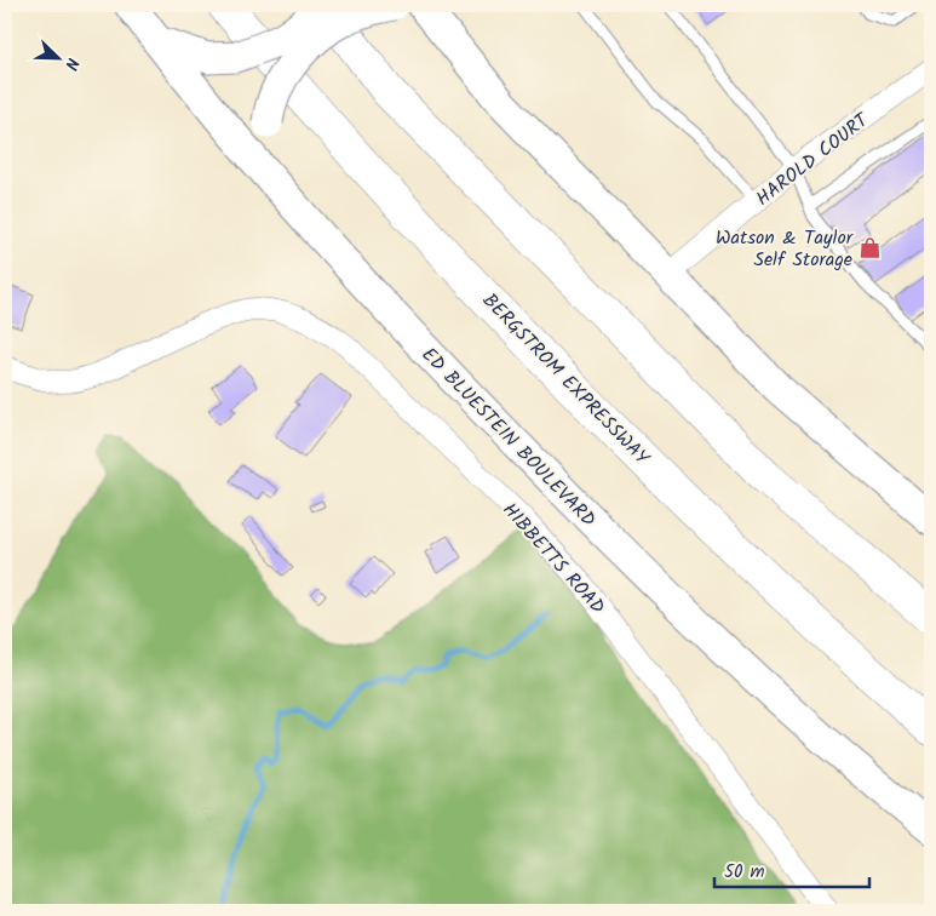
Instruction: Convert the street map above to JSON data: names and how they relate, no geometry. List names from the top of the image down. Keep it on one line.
{"streets":{"highway":["BERGSTROM EXPRESSWAY"],"main road":["ED BLUESTEIN BOULEVARD"],"street":["HAROLD COURT","HIBBETTS ROAD"]},"places":{"shop":["Watson & Taylor Self Storage"]},"scale_bar":"50 m","north":"bottom right"}
